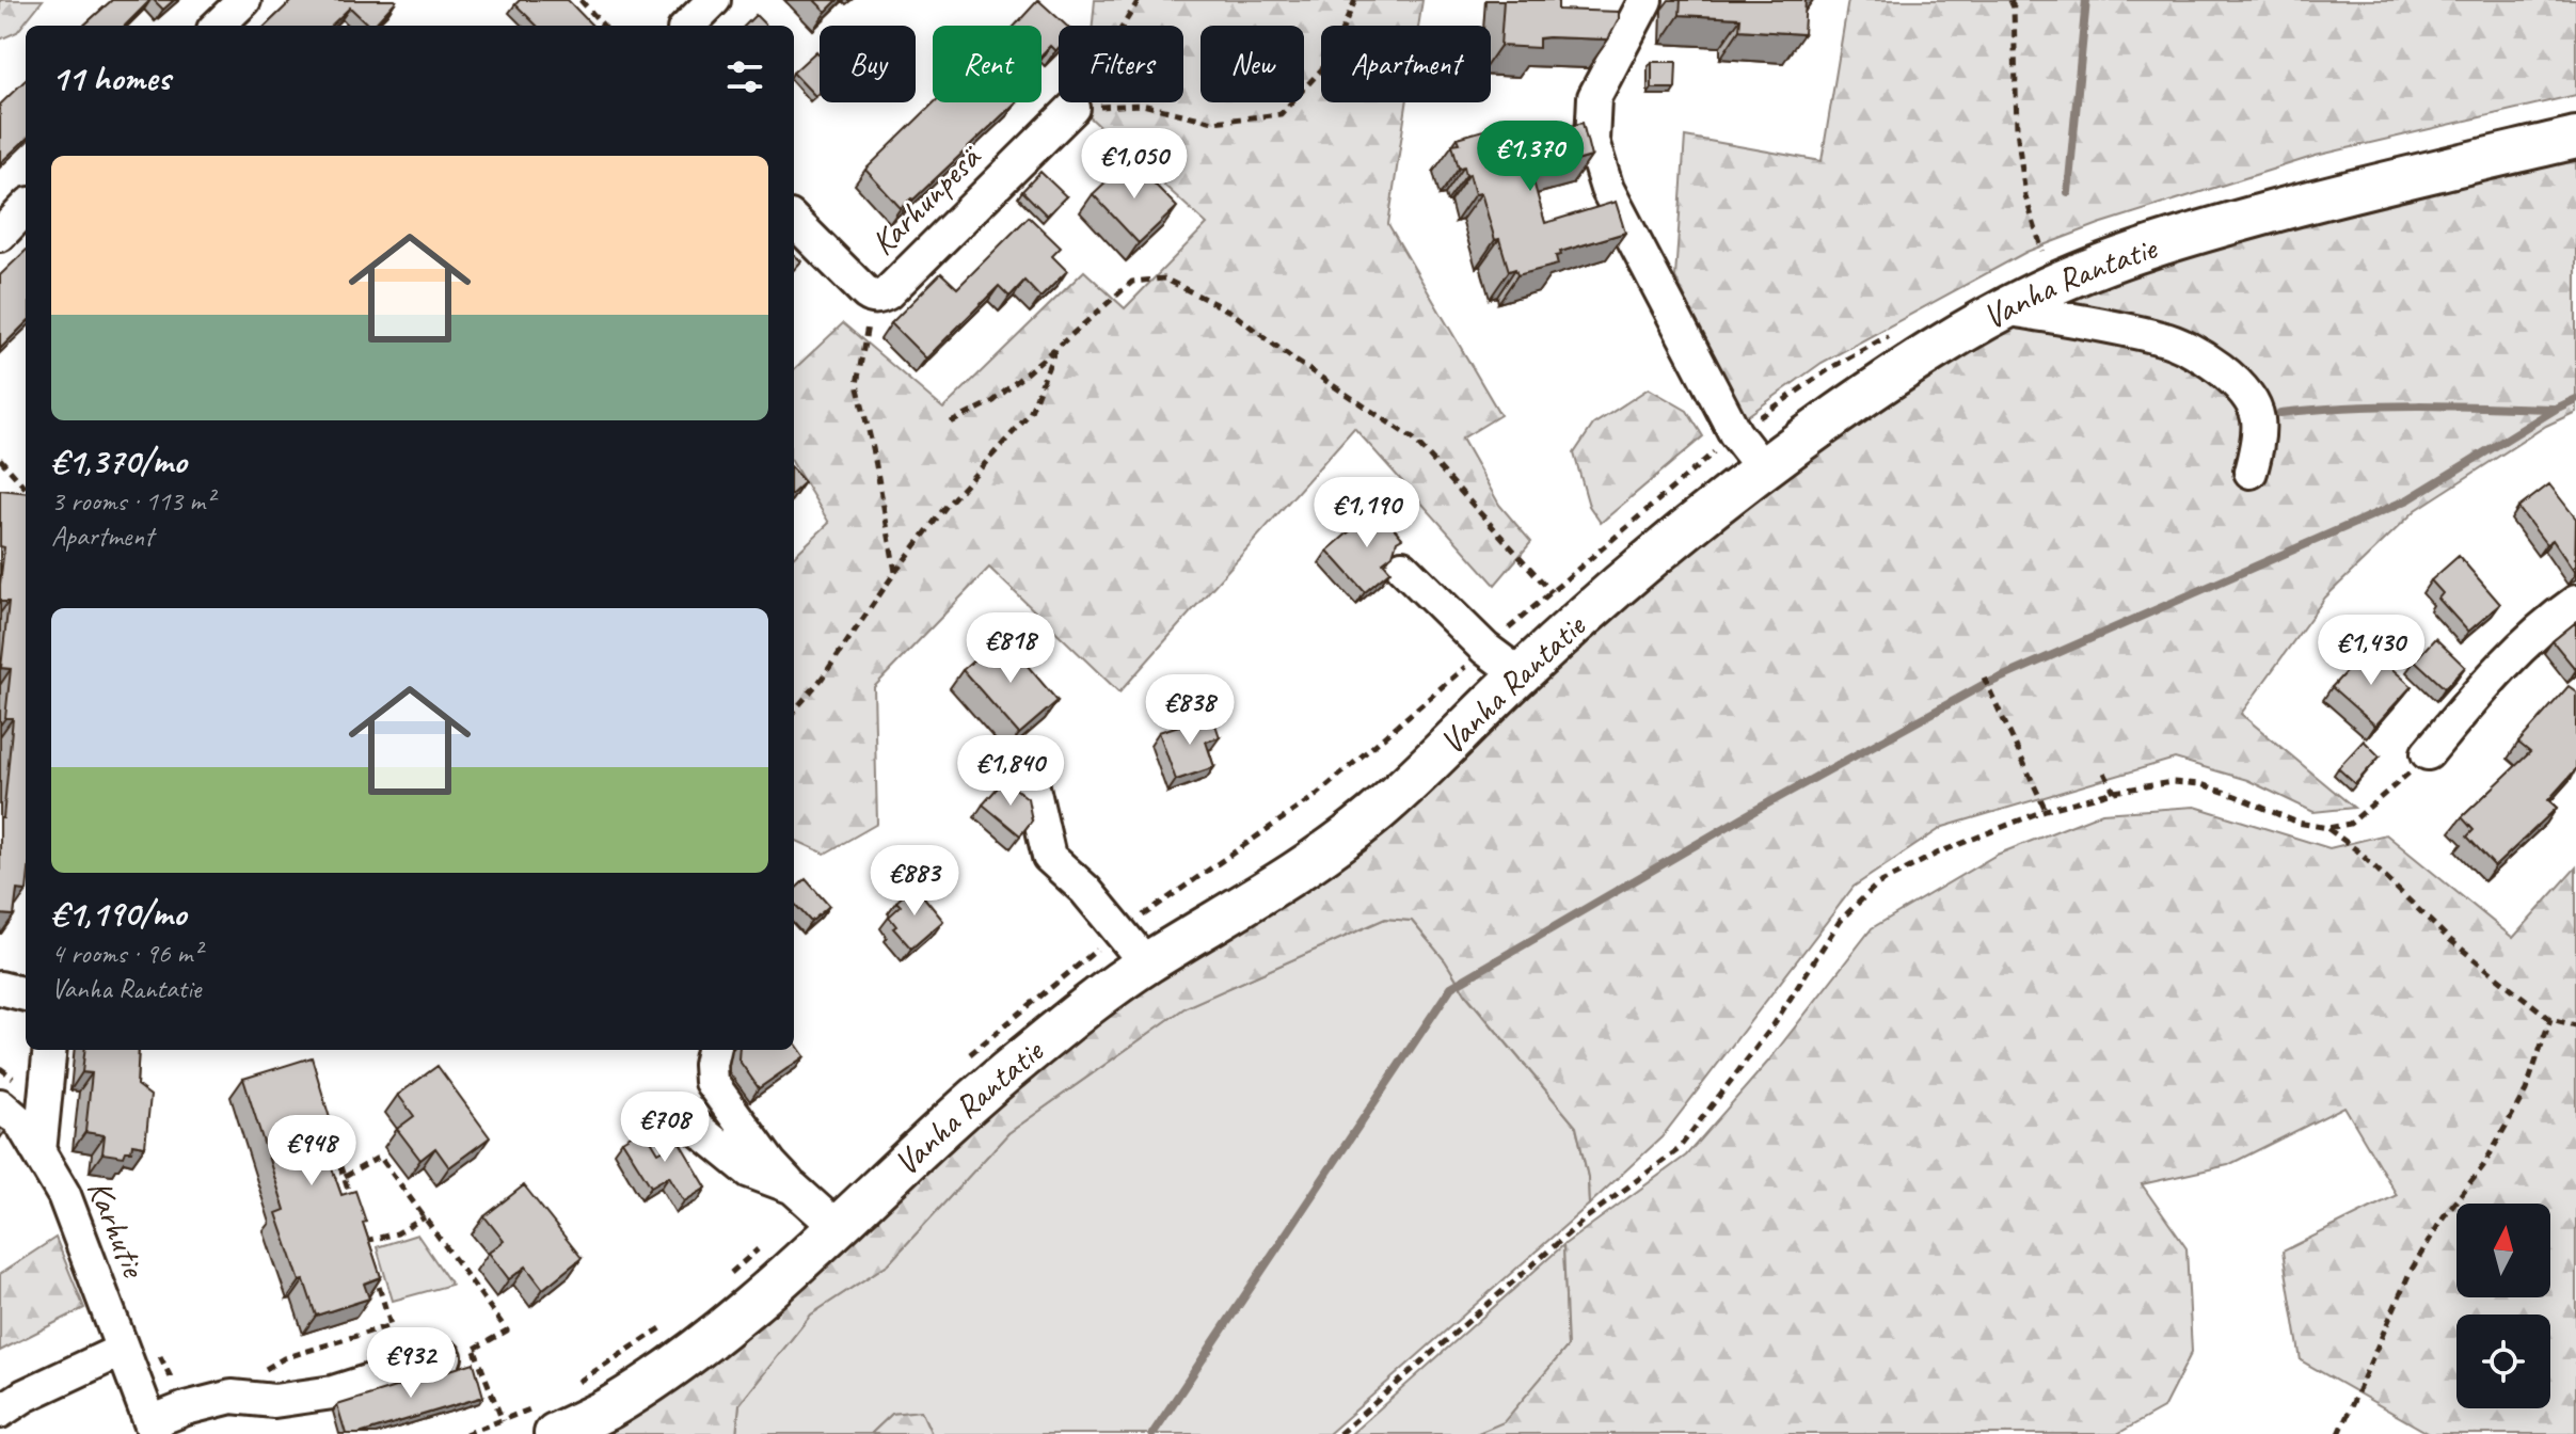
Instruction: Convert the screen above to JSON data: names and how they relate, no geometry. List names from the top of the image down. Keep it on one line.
{"streets":{"main road":["Vanha Rantatie"],"street":["Karhunpesä","Karhutie"]},"north":"top","page":{"chip":["Buy","Rent","Filters","New","Apartment"],"heading":"11 homes","price":["€1,370","€1,050","€1,190","€818","€1,430","€838","€1,840","€883","€708","€948","€932"],"list":[{"name":"€1,370/mo","note":"3 rooms · 113 m² · Apartment"},{"name":"€1,190/mo","note":"4 rooms · 96 m² · Vanha Rantatie"}]}}
